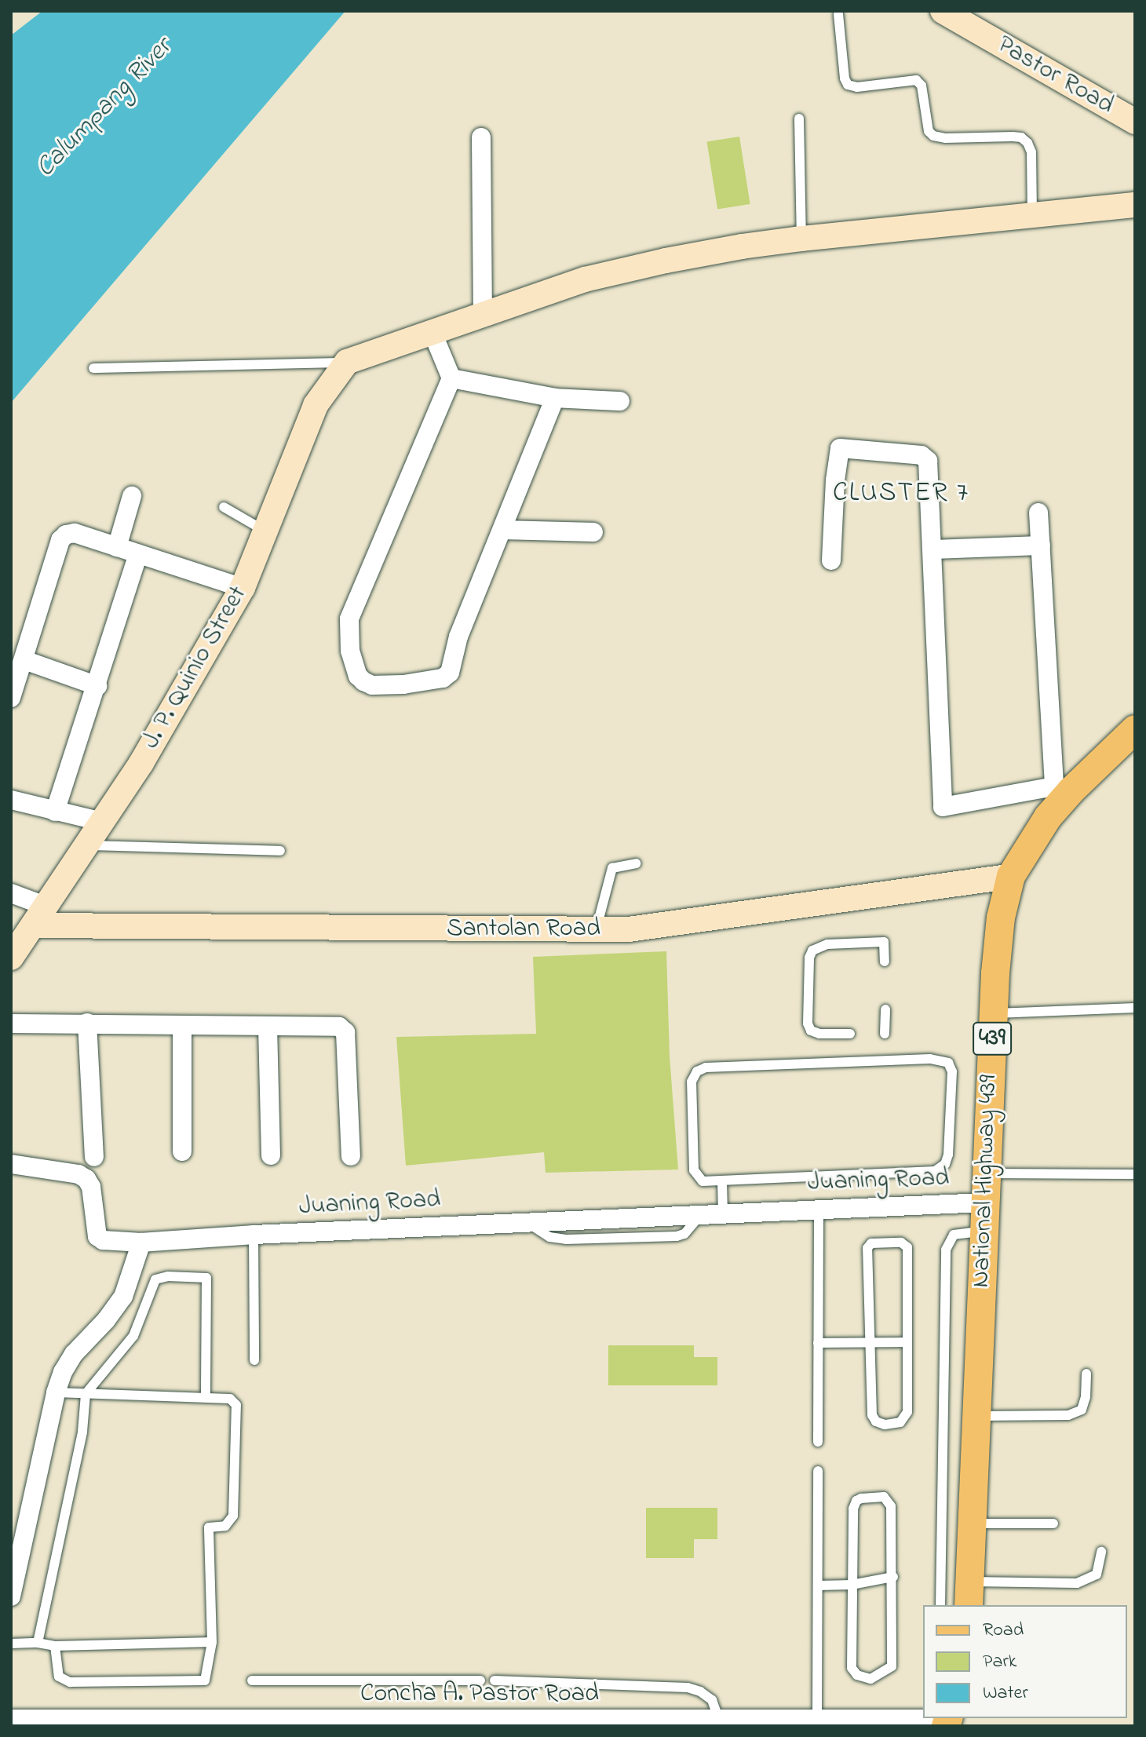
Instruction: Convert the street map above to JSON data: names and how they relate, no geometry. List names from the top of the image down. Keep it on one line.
{"streets":{"main road":["439","National Highway 439"],"street":["Pastor Road","J. P. Quinio Street","Santolan Road","Juaning Road","Concha A. Pastor Road"]},"crossings":[["J. P. Quinio Street","Santolan Road"],["Santolan Road","National Highway 439"],["Juaning Road","National Highway 439"]],"districts":["CLUSTER 7"],"water":["Calumpang River"],"legend":["Road","Park","Water"]}
